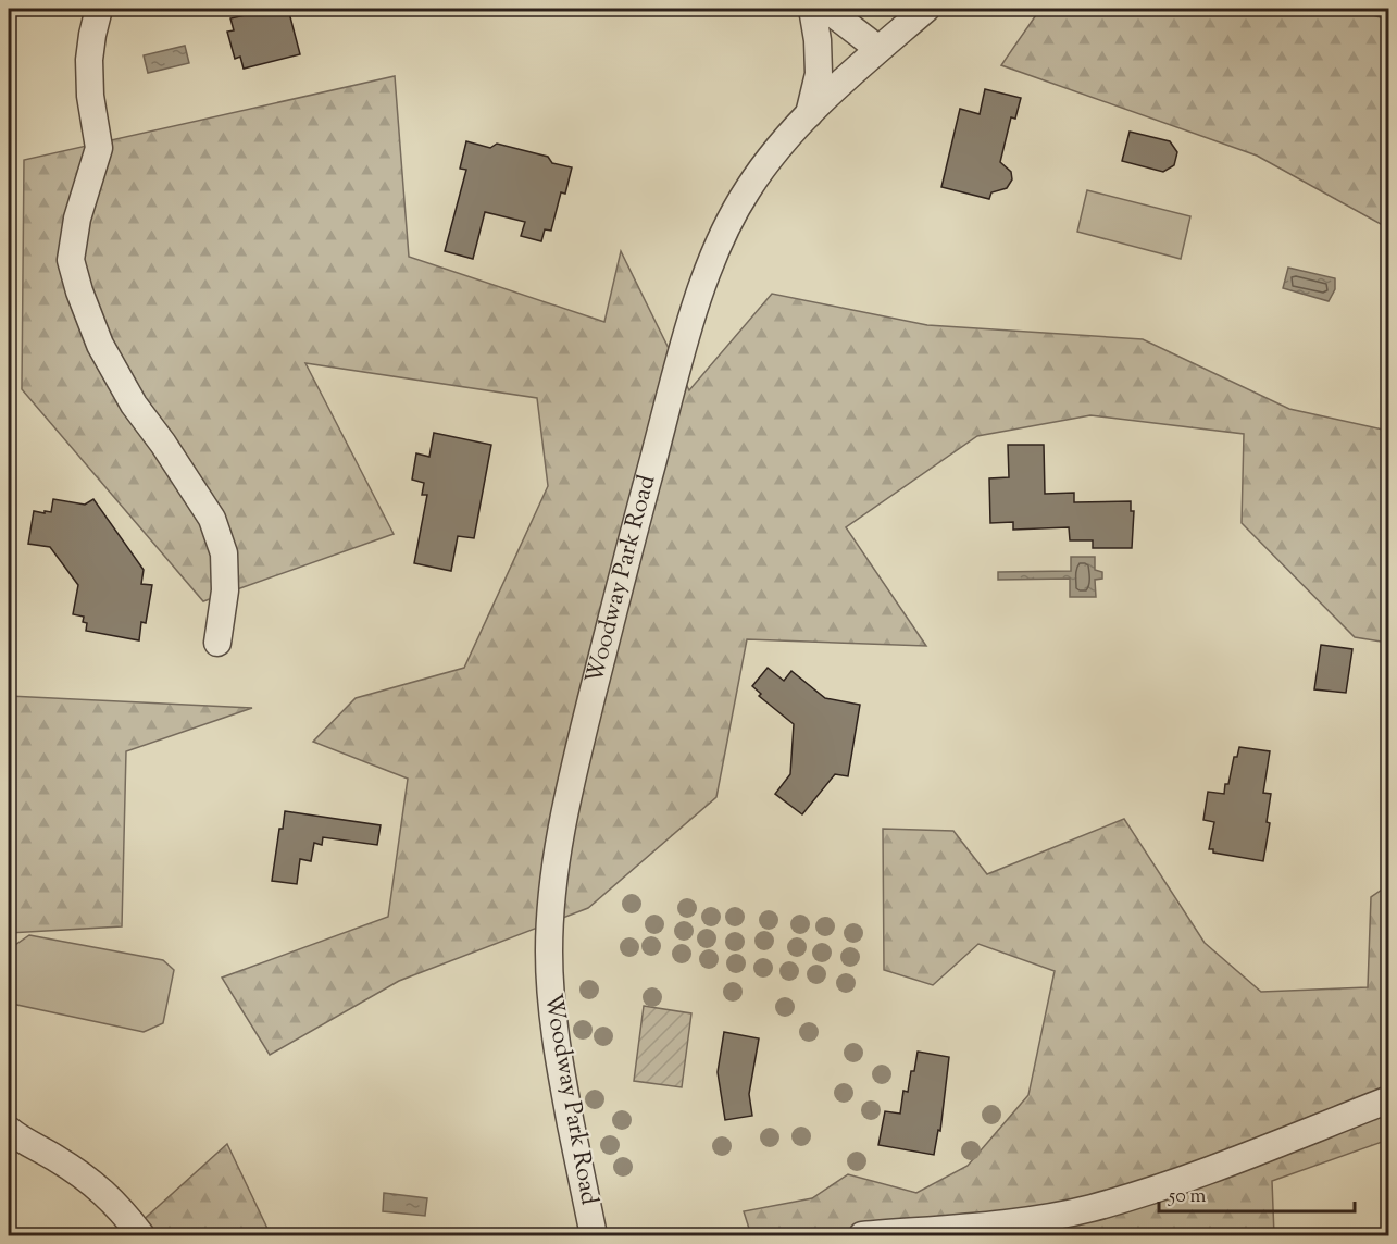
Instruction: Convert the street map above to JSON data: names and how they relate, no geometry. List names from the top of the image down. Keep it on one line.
{"streets":{"street":["Woodway Park Road"]},"scale_bar":"50 m"}
